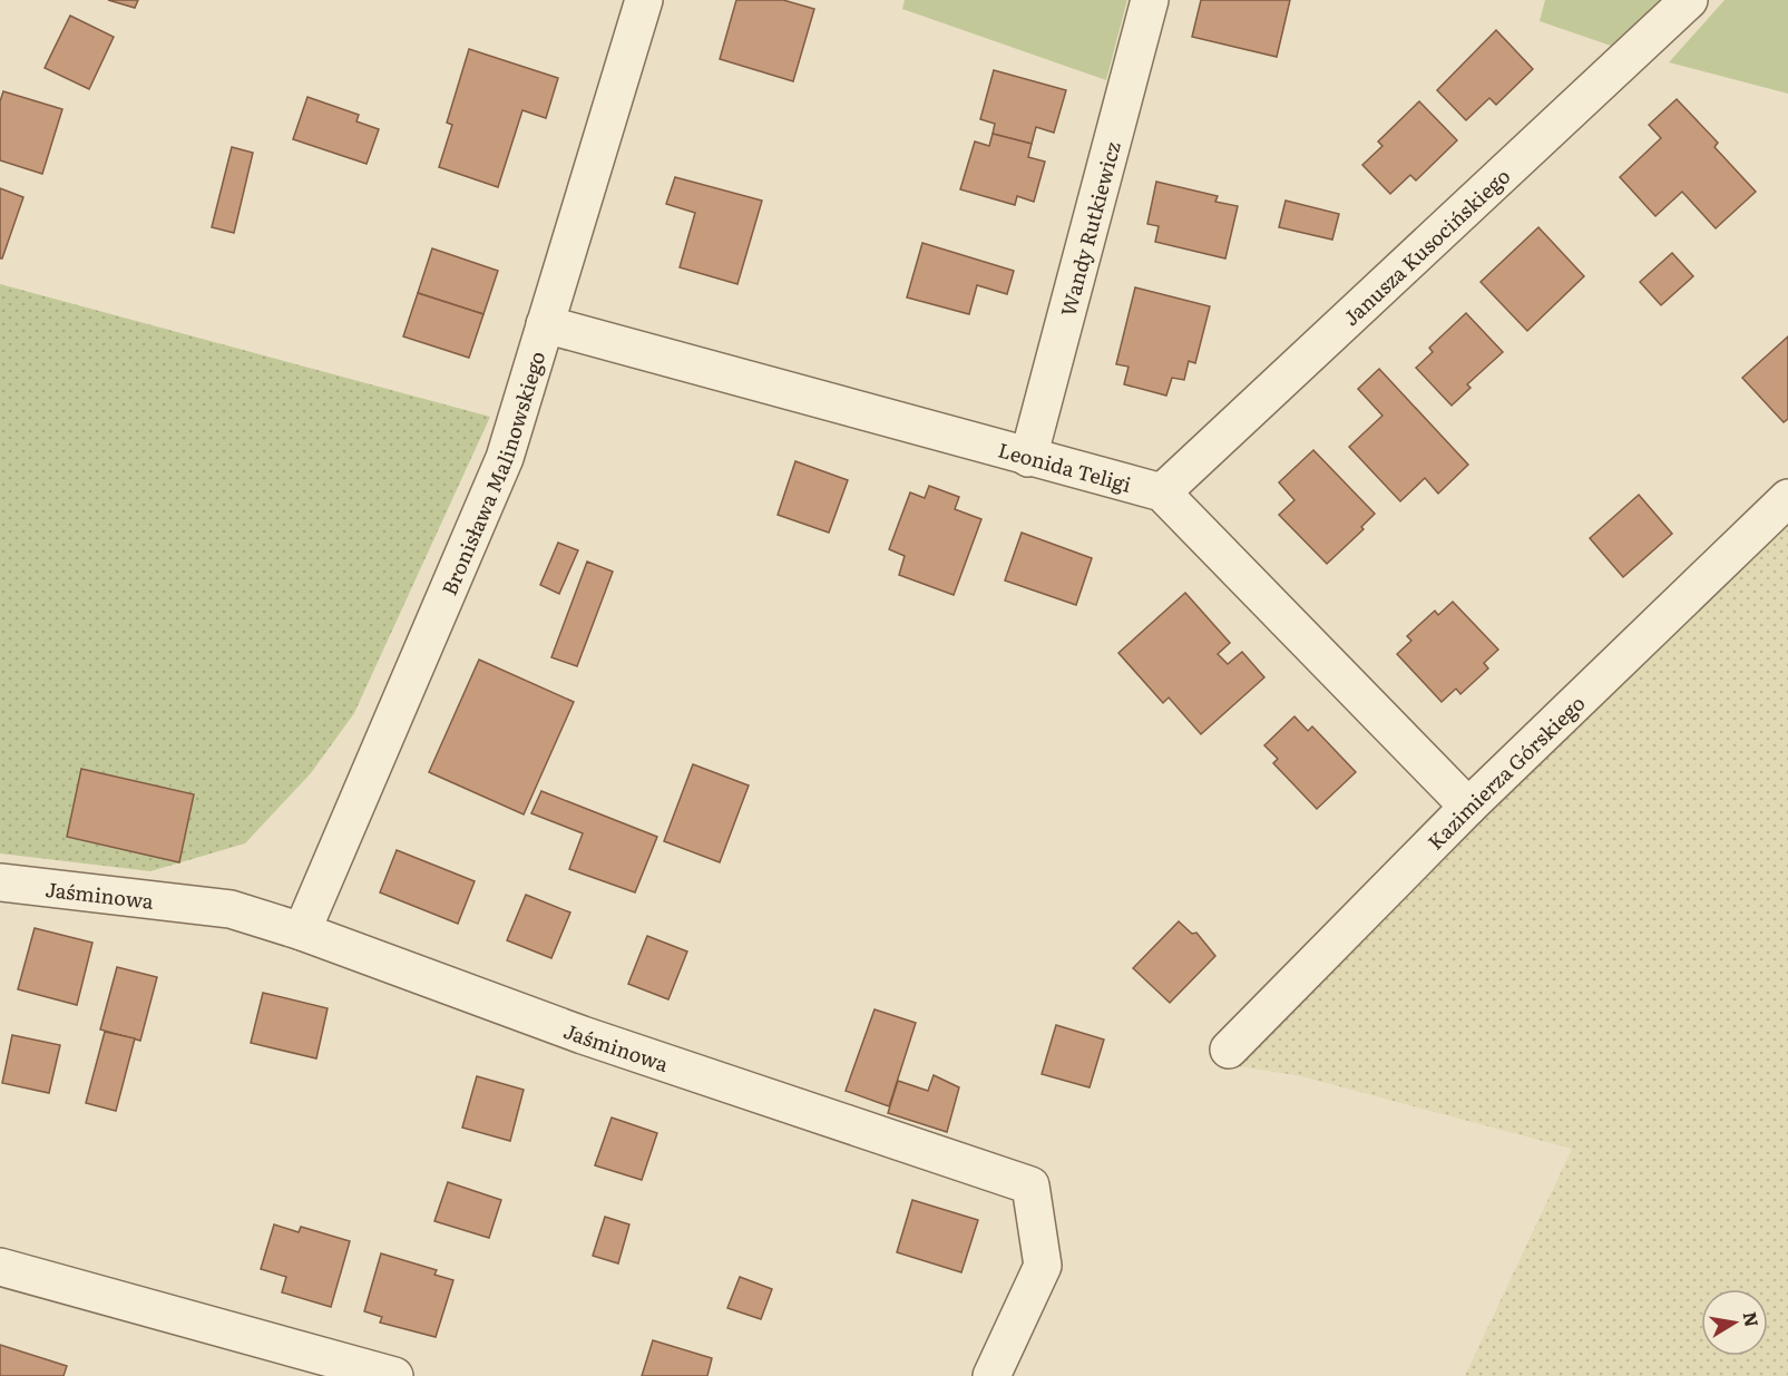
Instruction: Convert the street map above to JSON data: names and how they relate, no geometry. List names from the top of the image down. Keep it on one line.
{"streets":{"street":["Wandy Rutkiewicz","Janusza Kusocińskiego","Leonida Teligi","Bronisława Malinowskiego","Kazimierza Górskiego","Jaśminowa"]},"crossings":[["Wandy Rutkiewicz","Leonida Teligi"],["Janusza Kusocińskiego","Leonida Teligi"],["Leonida Teligi","Bronisława Malinowskiego"],["Bronisława Malinowskiego","Jaśminowa"]],"north":"right"}
